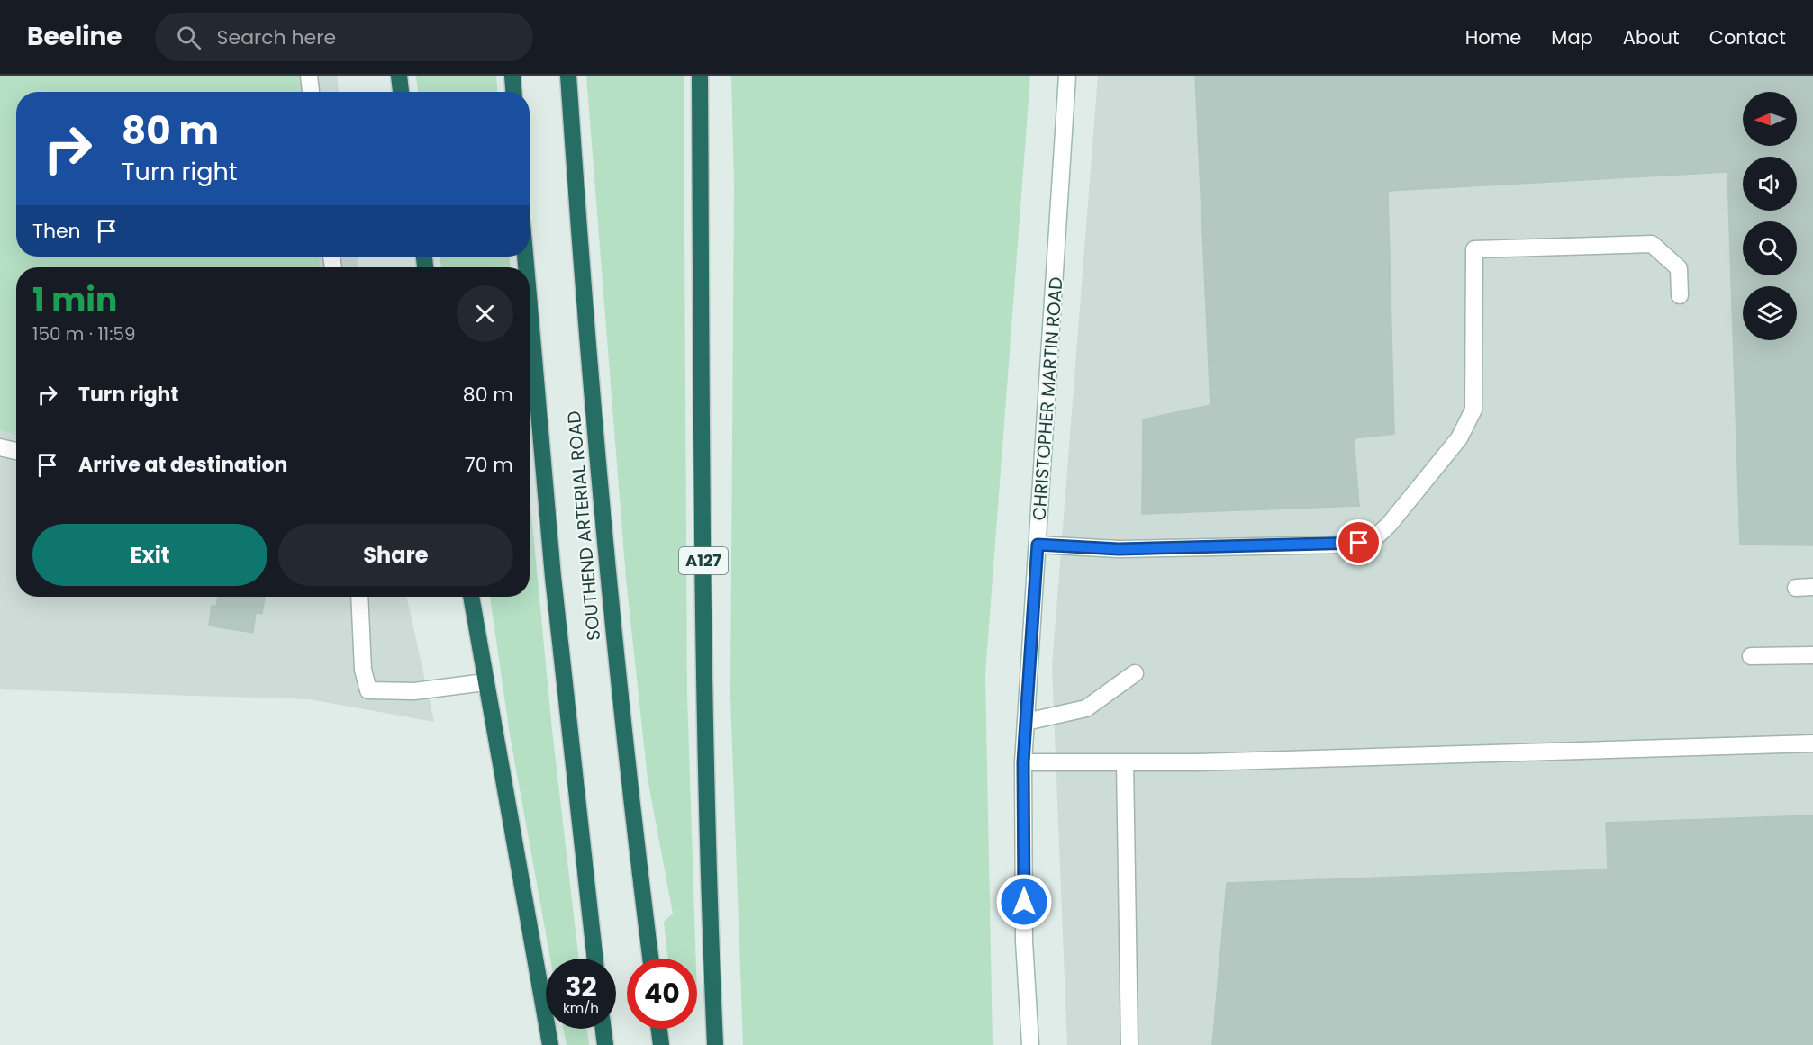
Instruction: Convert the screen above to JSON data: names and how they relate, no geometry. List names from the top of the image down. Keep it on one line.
{"streets":{"highway":["SOUTHEND ARTERIAL ROAD","A127"],"street":["CHRISTOPHER MARTIN ROAD"]},"north":"left","page":{"header":"Beeline","search":"Search here","nav":["Home","Map","About","Contact"],"turn":["80 m","Turn right"],"then":"Then","heading":["1 min","150 m · 11:59"],"list":[{"name":"Turn right","value":"80 m"},{"name":"Arrive at destination","value":"70 m"}],"buttons":["Exit","Share"],"speed":"32 km/h","limit":"40"}}
